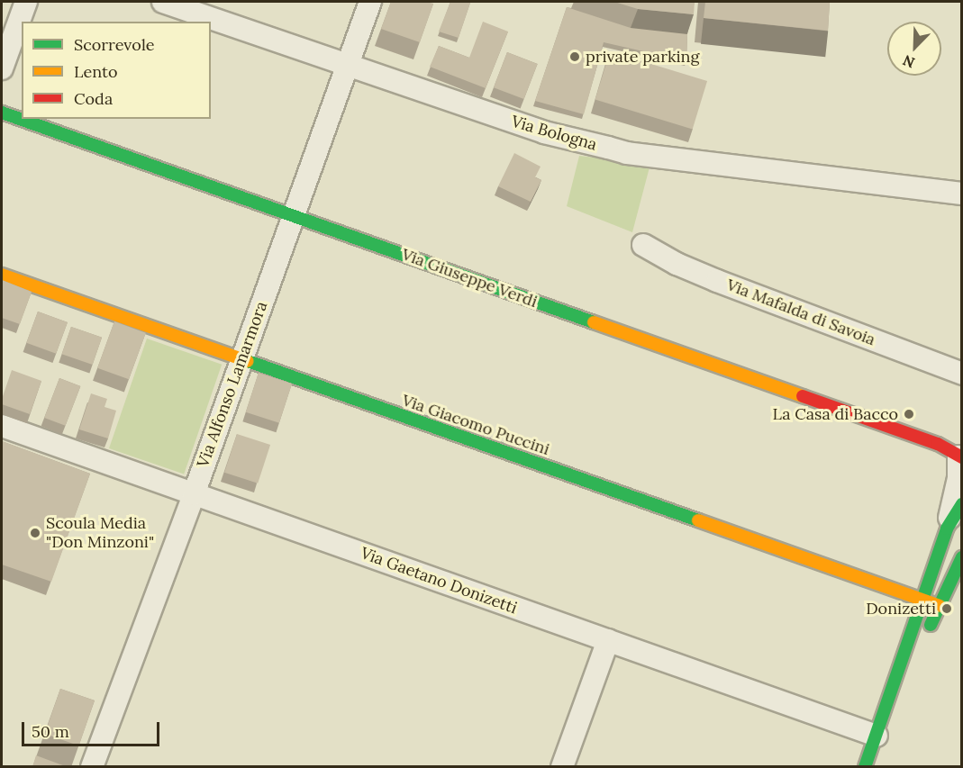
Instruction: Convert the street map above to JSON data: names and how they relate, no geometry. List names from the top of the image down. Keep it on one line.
{"streets":{"street":["Via Bologna","Via Giuseppe Verdi","Via Mafalda di Savoia","Via Alfonso Lamarmora","Via Giacomo Puccini","Via Gaetano Donizetti"]},"crossings":[["Via Bologna","Via Alfonso Lamarmora"],["Via Giuseppe Verdi","Via Alfonso Lamarmora"],["Via Alfonso Lamarmora","Via Giacomo Puccini"],["Via Alfonso Lamarmora","Via Gaetano Donizetti"]],"places":["private parking","La Casa di Bacco","Scoula Media \"Don Minzoni\"","Donizetti"],"legend":["Scorrevole","Lento","Coda"],"scale_bar":"50 m","north":"bottom left"}
